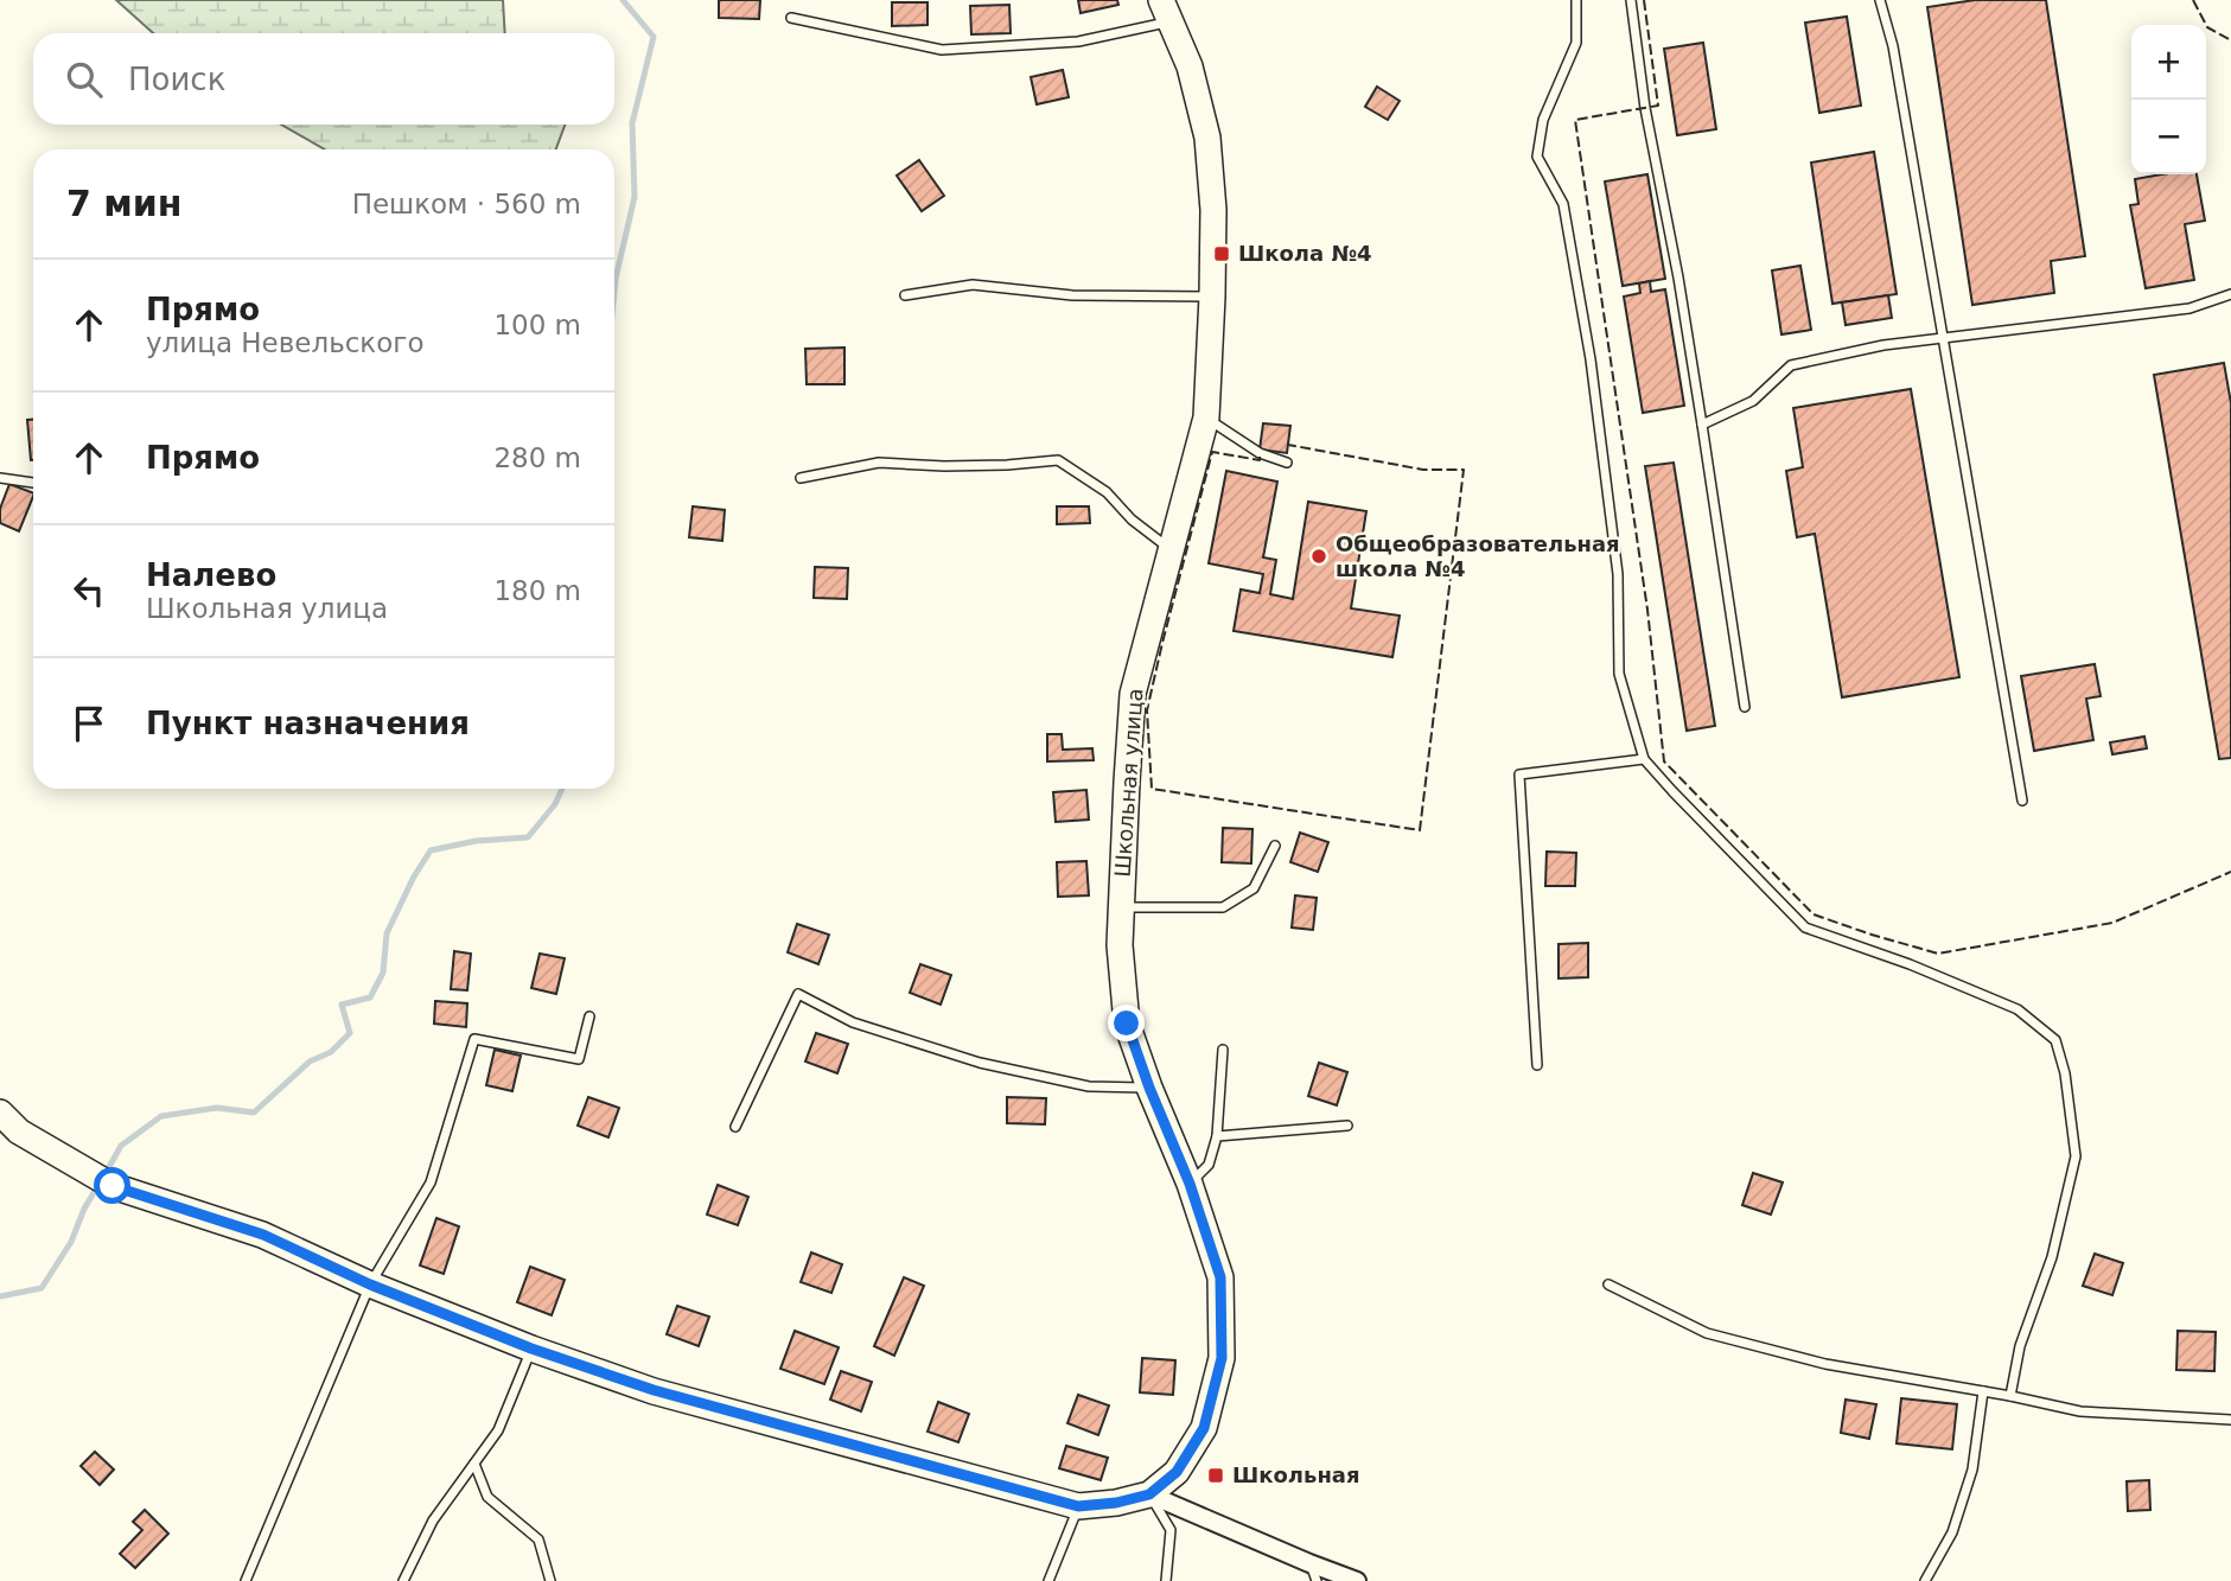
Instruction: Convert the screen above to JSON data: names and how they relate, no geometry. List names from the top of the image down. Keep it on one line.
{"streets":{"street":["Школьная улица"]},"places":{"transit":["Школа №4","Школьная"],"other":["Общеобразовательная школа №4"]},"page":{"map_buttons":["+","−"],"search":"Поиск","heading":["7 мин","Пешком · 560 m"],"list":[["Прямо","улица Невельского","100 m"],["Прямо","280 m"],["Налево","Школьная улица","180 m"],"Пункт назначения"]}}
